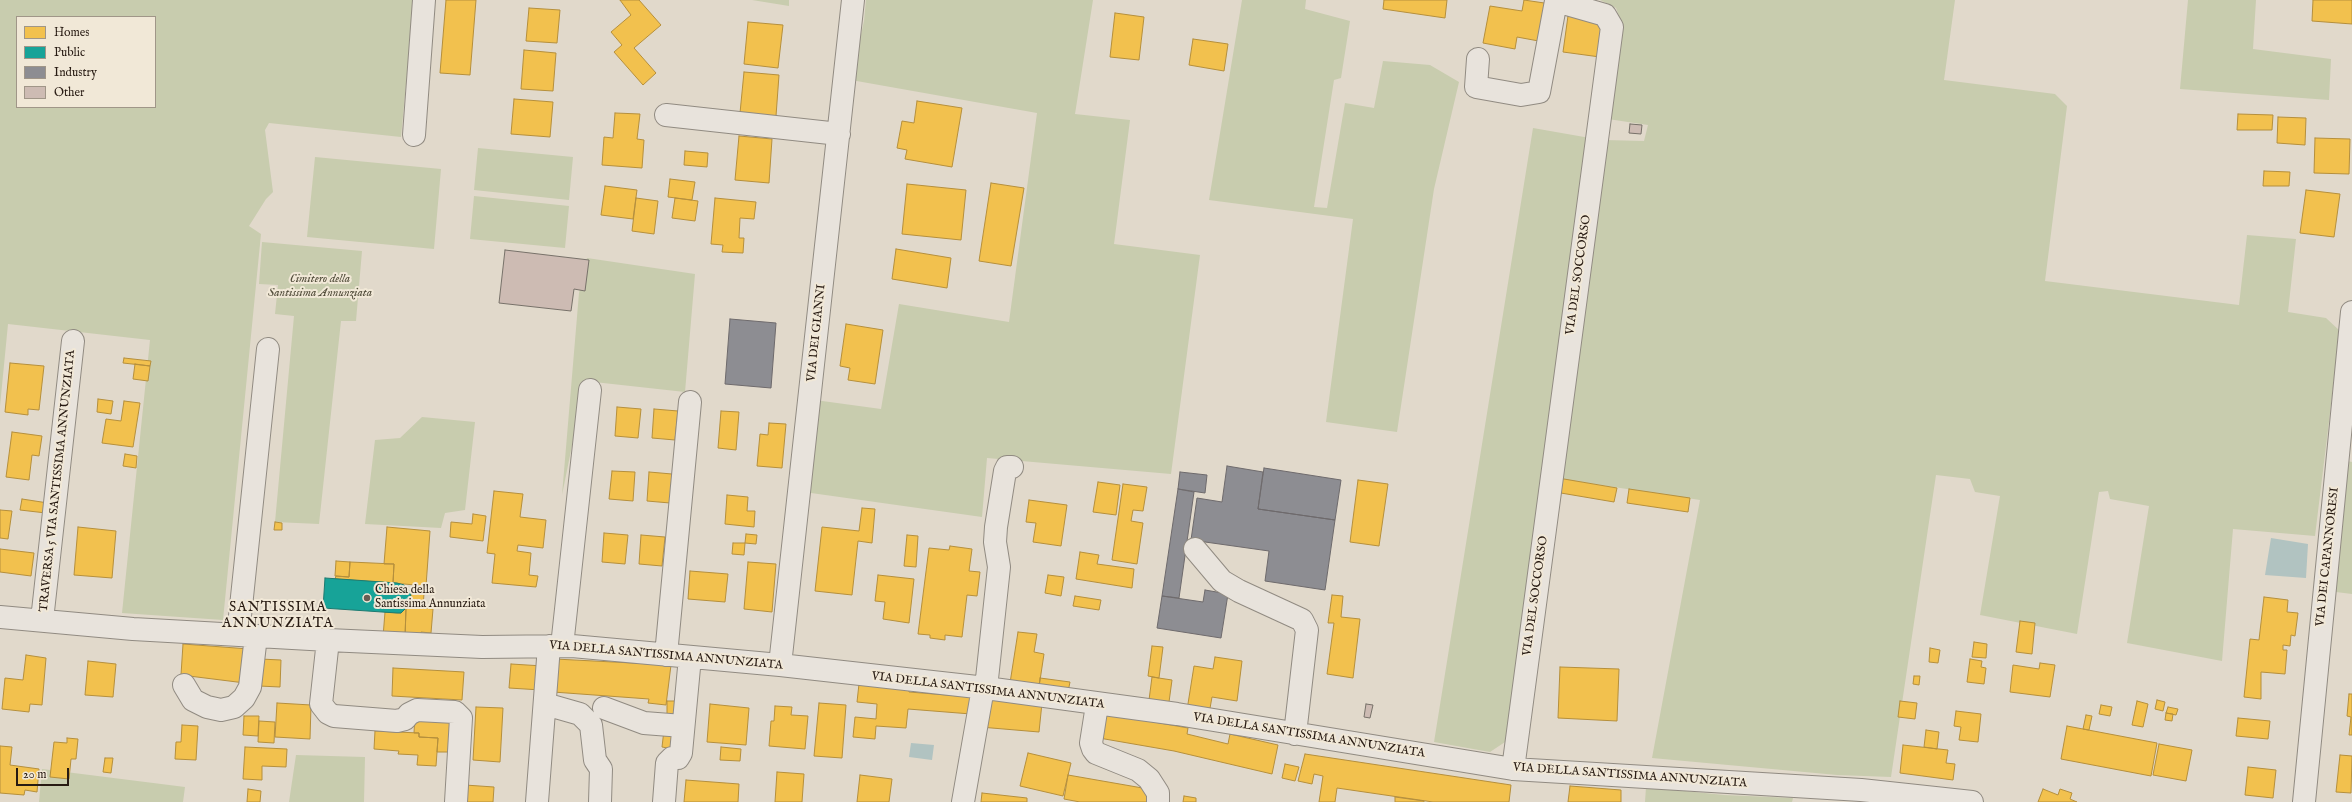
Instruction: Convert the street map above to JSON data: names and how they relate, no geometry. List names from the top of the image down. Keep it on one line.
{"streets":{"street":["VIA DEL SOCCORSO","VIA DEI GIANNI","TRAVERSA 5 VIA SANTISSIMA ANNUNZIATA","VIA DEI CAPANNORESI","VIA DELLA SANTISSIMA ANNUNZIATA"]},"crossings":[["VIA DEL SOCCORSO","VIA DELLA SANTISSIMA ANNUNZIATA"],["VIA DEI GIANNI","VIA DELLA SANTISSIMA ANNUNZIATA"],["TRAVERSA 5 VIA SANTISSIMA ANNUNZIATA","VIA DELLA SANTISSIMA ANNUNZIATA"]],"districts":["SANTISSIMA ANNUNZIATA"],"parks":["Cimitero della Santissima Annunziata"],"places":["Chiesa della Santissima Annunziata"],"legend":["Homes","Public","Industry","Other"],"scale_bar":"20 m"}
